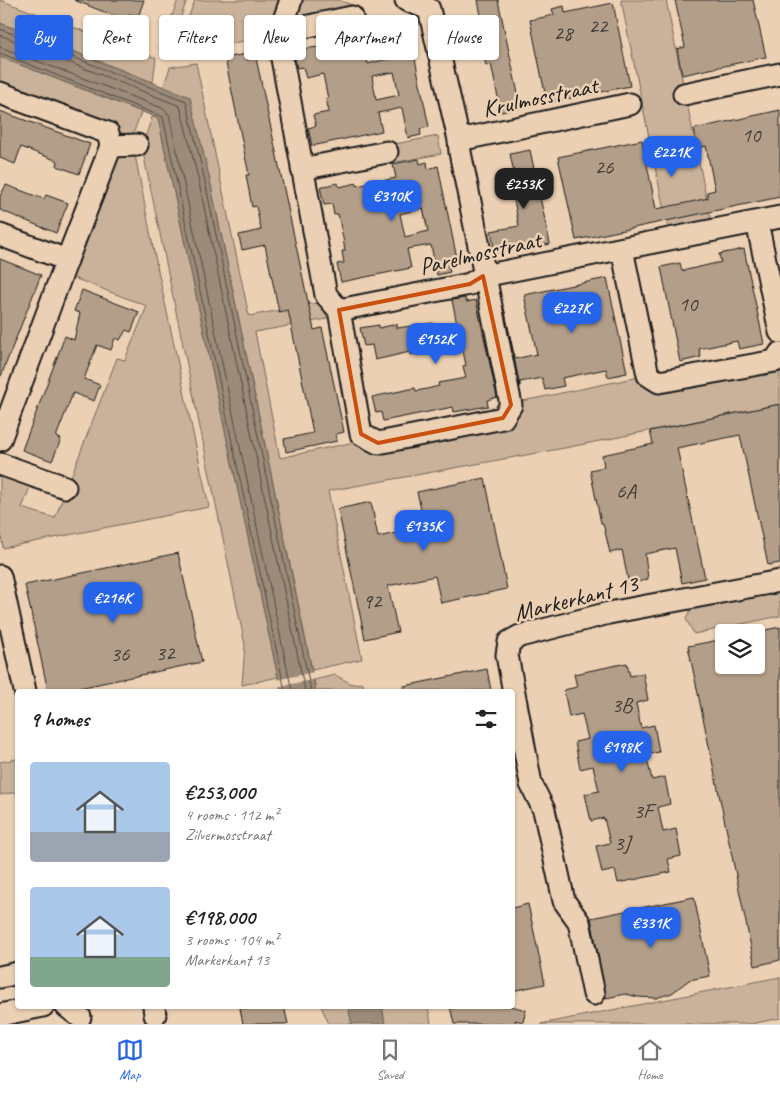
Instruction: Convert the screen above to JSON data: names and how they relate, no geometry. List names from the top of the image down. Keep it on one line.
{"streets":{"street":["Krulmosstraat","Parelmosstraat","Markerkant 13"]},"house_numbers":["22","28","10","26","10","6A","92","32","36","3B","3F","3J"],"page":{"chip":["Buy","Rent","Filters","New","Apartment","House"],"price":["€221K","€253K","€310K","€227K","€152K","€135K","€216K","€198K","€331K"],"heading":"9 homes","list":[{"name":"€253,000","note":"4 rooms · 112 m² · Zilvermosstraat"},{"name":"€198,000","note":"3 rooms · 104 m² · Markerkant 13"}],"tabs":["Map","Saved","Home"]}}
